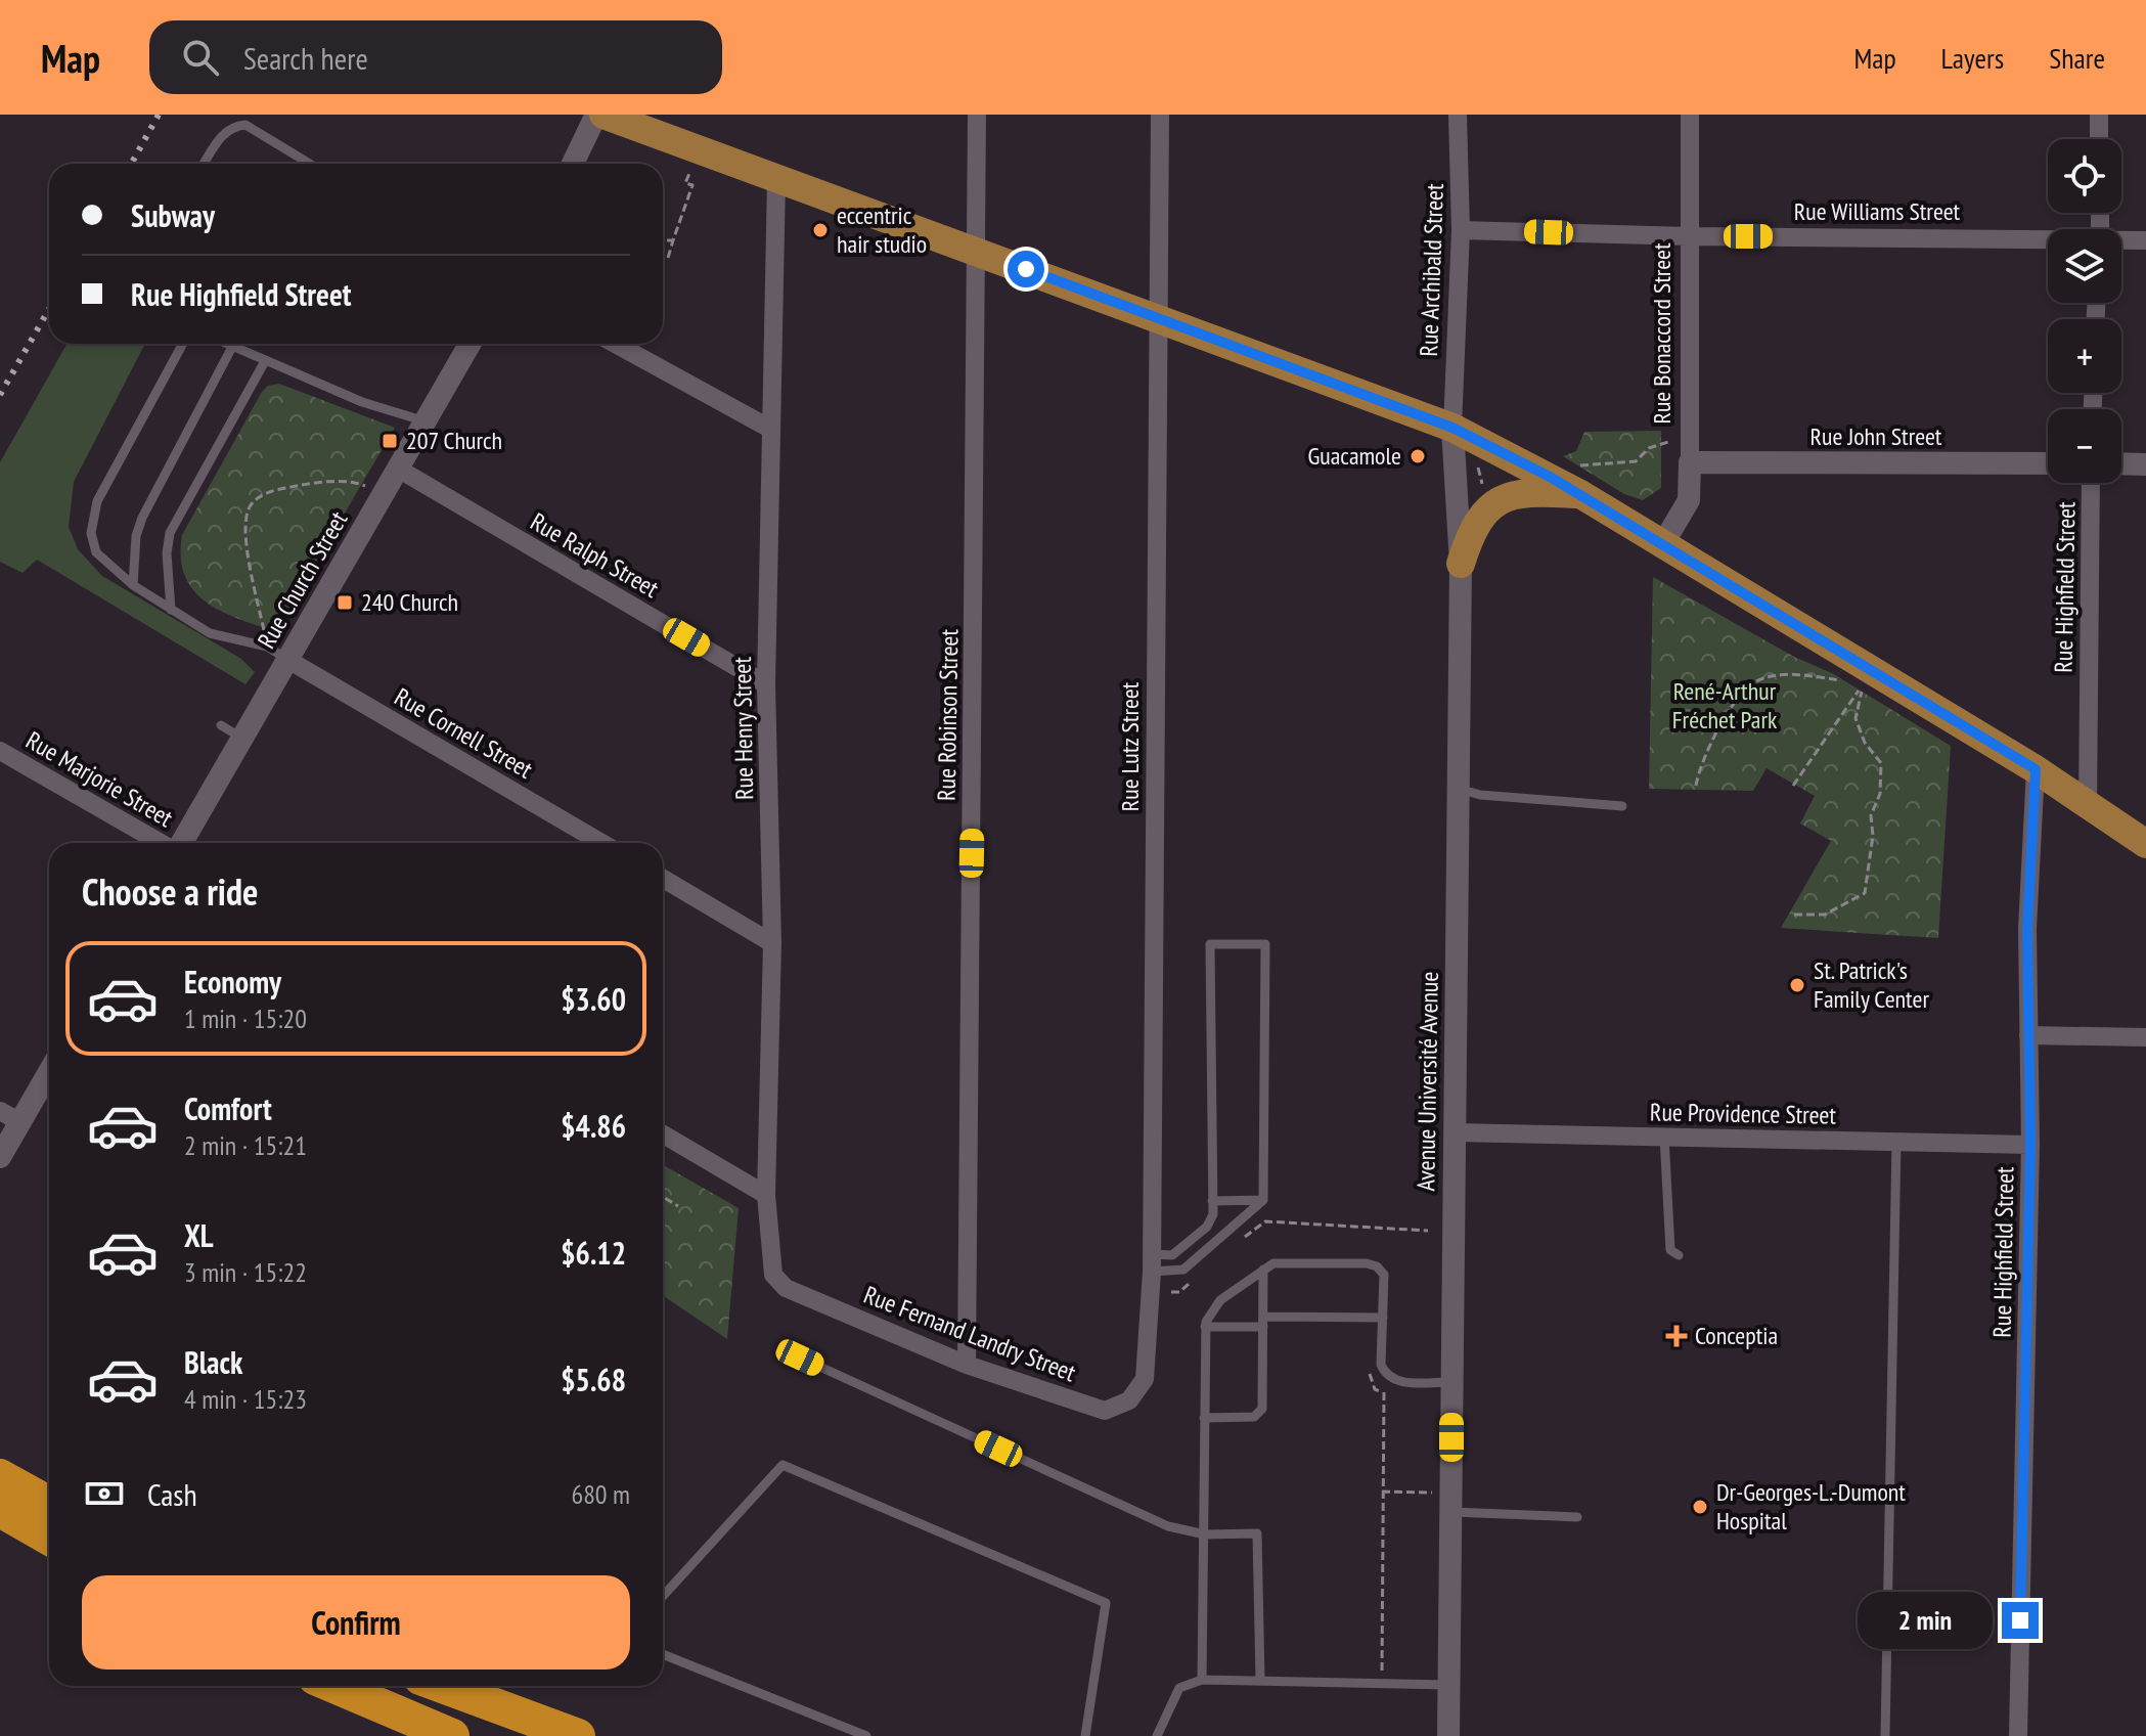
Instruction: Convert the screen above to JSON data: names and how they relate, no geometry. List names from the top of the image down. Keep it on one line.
{"streets":{"street":["Rue Williams Street","Rue Archibald Street","Rue Bonaccord Street","Rue John Street","Rue Ralph Street","Rue Church Street","Rue Highfield Street","Rue Robinson Street","Rue Henry Street","Rue Cornell Street","Rue Lutz Street","Rue Marjorie Street","Avenue Université Avenue","Rue Providence Street","Rue Fernand Landry Street"]},"crossings":[["Rue Williams Street","Rue Archibald Street"],["Rue Williams Street","Rue Bonaccord Street"],["Rue Archibald Street","Avenue Université Avenue"],["Rue Bonaccord Street","Rue John Street"],["Rue Ralph Street","Rue Church Street"],["Rue Ralph Street","Rue Henry Street"],["Rue Church Street","Rue Cornell Street"],["Rue Highfield Street","Rue Providence Street"],["Rue Robinson Street","Rue Fernand Landry Street"],["Rue Henry Street","Rue Fernand Landry Street"],["Rue Lutz Street","Rue Fernand Landry Street"],["Avenue Université Avenue","Rue Providence Street"]],"parks":["René-Arthur Fréchet Park"],"places":{"other":["eccentric hair studio","Guacamole","St. Patrick's Family Center","Dr-Georges-L.-Dumont Hospital"],"transit":["207 Church","240 Church"],"health":["Conceptia"]},"page":{"header":"Map","search":"Search here","nav":["Map","Layers","Share"],"map_buttons":["+","−"],"banner":["Subway","Rue Highfield Street"],"heading":"Choose a ride","list":[{"name":"Economy","note":"1 min · 15:20","value":"$3.60"},{"name":"Comfort","note":"2 min · 15:21","value":"$4.86"},{"name":"XL","note":"3 min · 15:22","value":"$6.12"},{"name":"Black","note":"4 min · 15:23","value":"$5.68"}],"pay":["Cash","680 m"],"buttons":"Confirm","bubble":"2 min"}}
